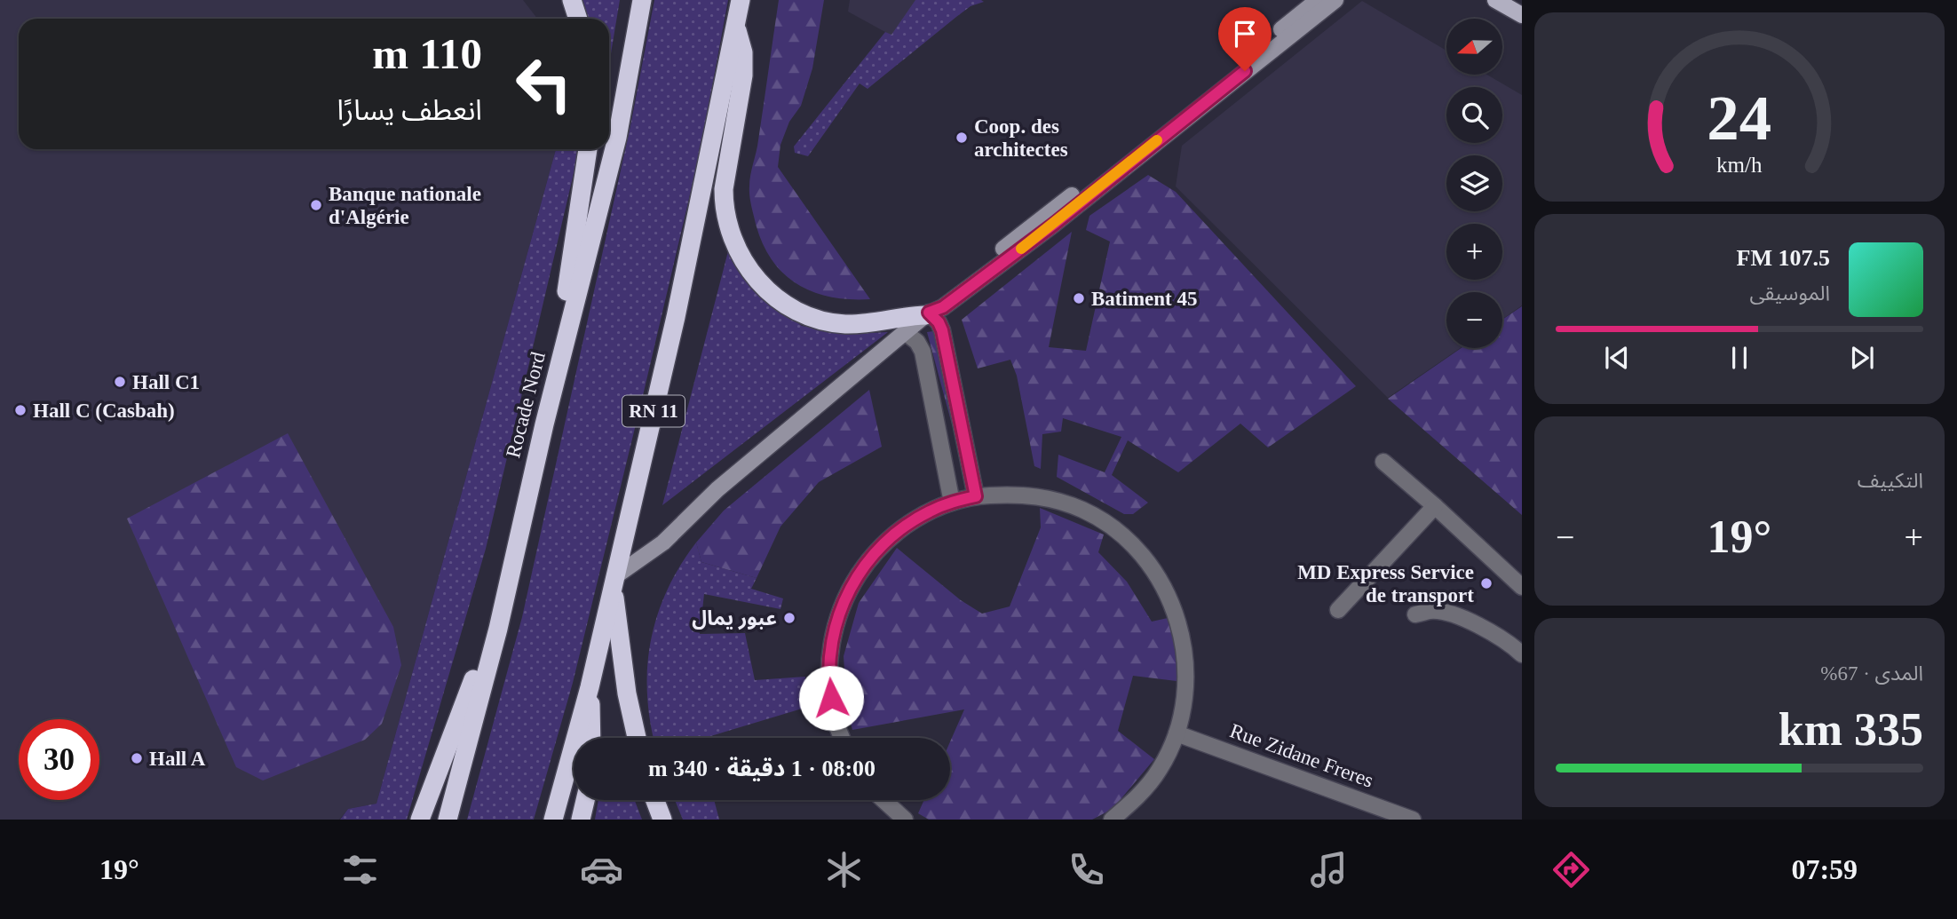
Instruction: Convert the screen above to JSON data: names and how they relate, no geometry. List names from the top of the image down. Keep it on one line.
{"streets":{"highway":["Rocade Nord","RN 11"],"street":["Rue Zidane Freres"]},"places":["Coop. des architectes","Banque nationale d'Algérie","Batiment 45","Hall C1","Hall C (Casbah)","MD Express Service de transport","عبور يمال","Hall A"],"north":"left","page":{"map_buttons":["+","−"],"turn":["110 m","انعطف يسارًا"],"song":["107.5 FM","الموسيقى"],"tile":["التكييف",["المدى · 67%","335 km"]],"heat":["−","19°","+"],"limit":"30","trip":"08:00 · 1 دقيقة · 340 m","tabs":["07:59","19°"],"gauge":["24","km/h"]}}
